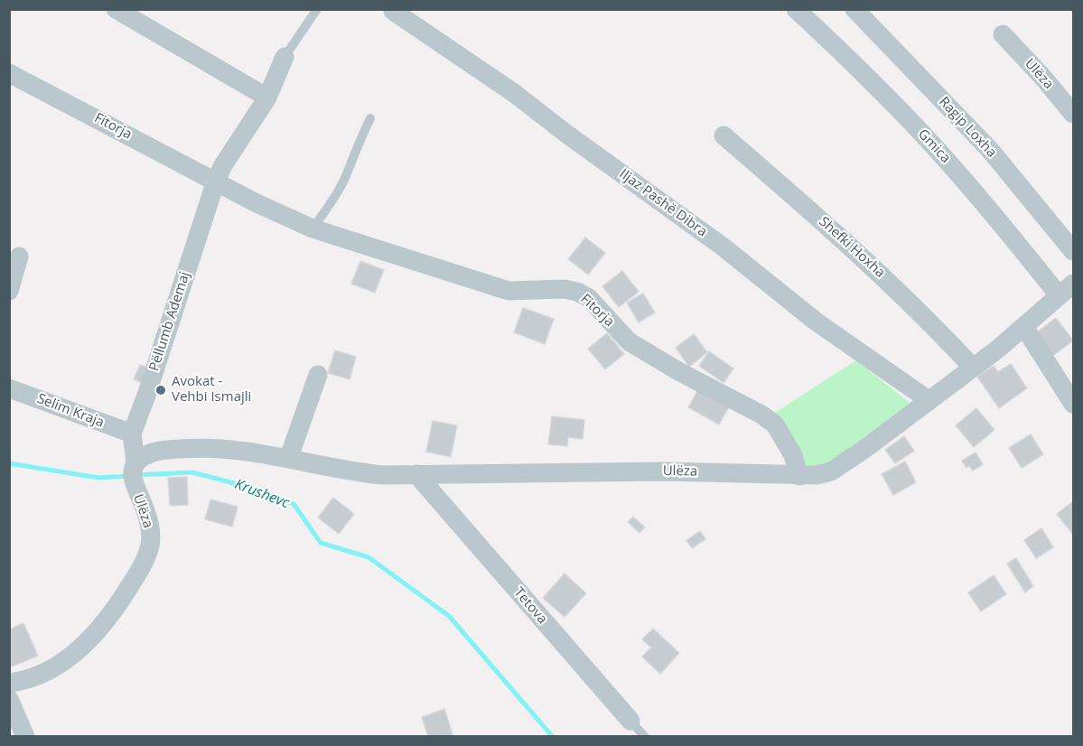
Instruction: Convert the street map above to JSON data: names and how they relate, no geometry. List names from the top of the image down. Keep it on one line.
{"streets":{"street":["Ulëza","Fitorja","Ragip Loxha","Gmica","Iljaz Pashë Dibra","Shefki Hoxha","Pëllumb Ademaj","Selim Kraja","Tetova"]},"crossings":[["Ulëza","Fitorja"],["Ulëza","Gmica"],["Ulëza","Iljaz Pashë Dibra"],["Ulëza","Shefki Hoxha"],["Ulëza","Pëllumb Ademaj"],["Ulëza","Tetova"],["Fitorja","Pëllumb Ademaj"],["Pëllumb Ademaj","Selim Kraja"]],"water":["Krushevc"],"places":["Avokat - Vehbi Ismajli"]}
